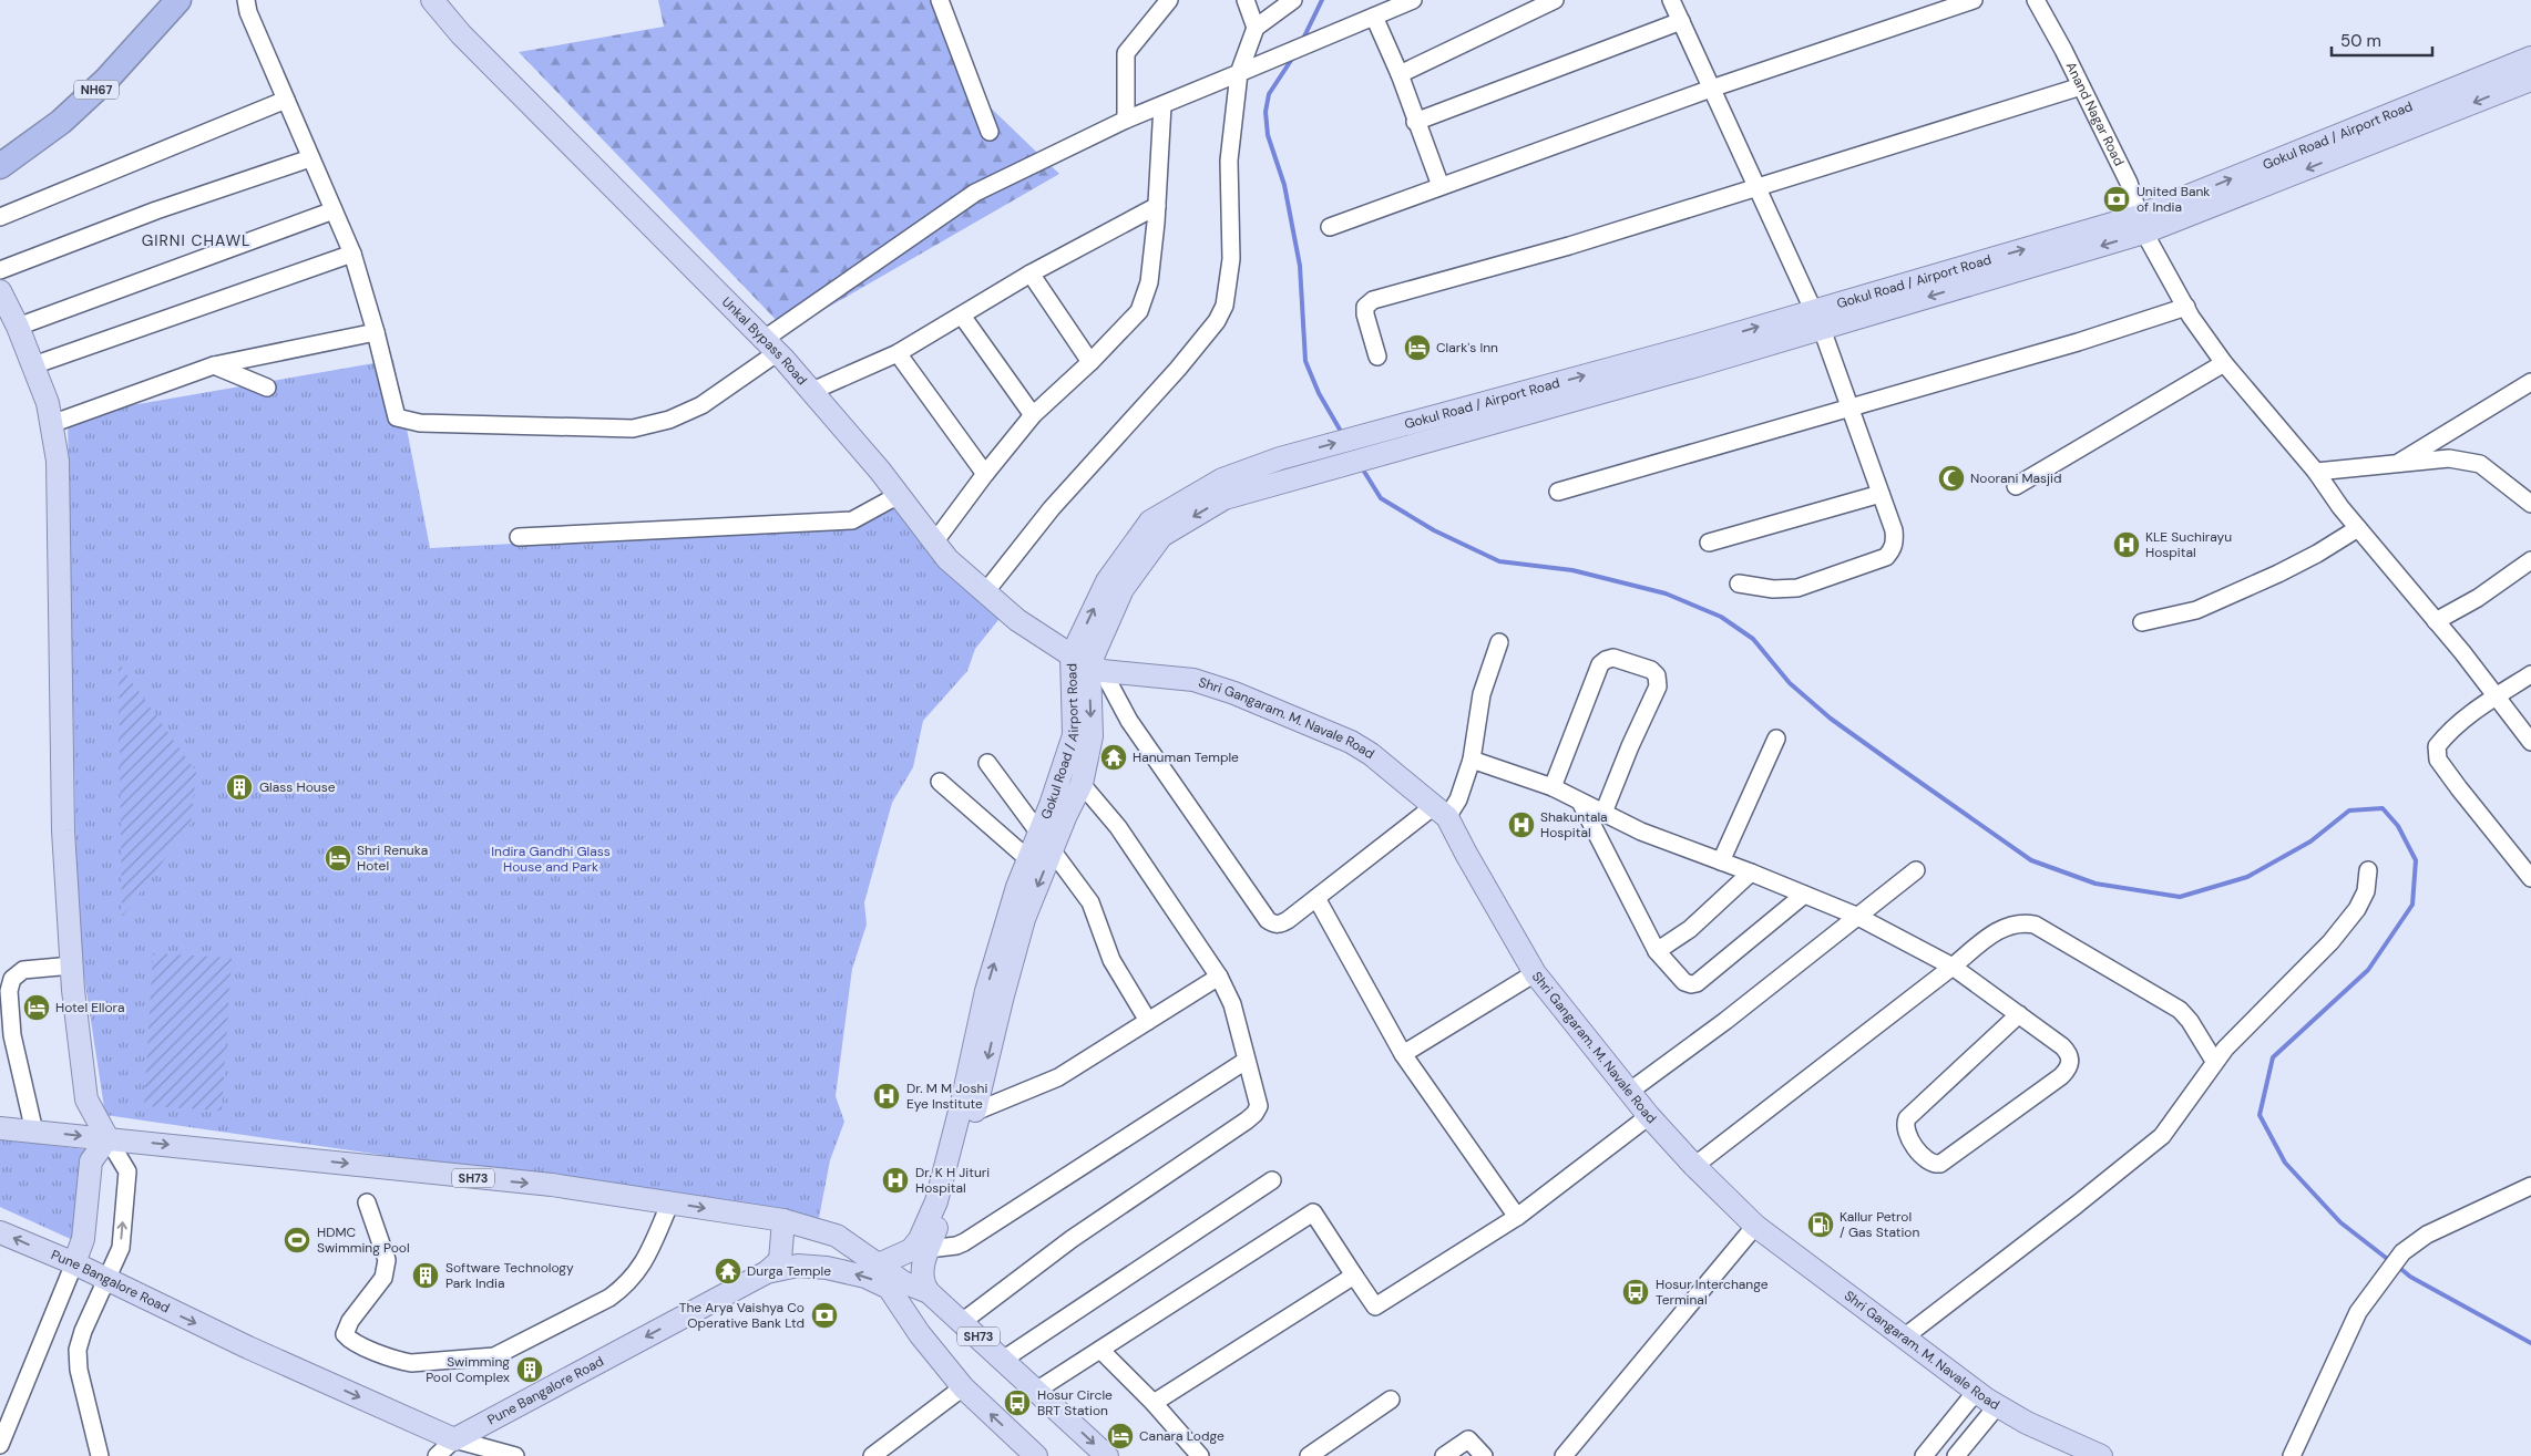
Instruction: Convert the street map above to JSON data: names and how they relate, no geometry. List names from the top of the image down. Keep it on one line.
{"streets":{"highway":["NH67"],"main road":["Gokul Road / Airport Road","Unkal Bypass Road","Shri Gangaram. M. Navale Road","SH73","Pune Bangalore Road"],"street":["Anand Nagar Road"]},"crossings":[["Anand Nagar Road","Gokul Road / Airport Road"],["Gokul Road / Airport Road","Unkal Bypass Road"],["Gokul Road / Airport Road","Shri Gangaram. M. Navale Road"],["Gokul Road / Airport Road","Pune Bangalore Road"],["Unkal Bypass Road","Shri Gangaram. M. Navale Road"],["SH73","Pune Bangalore Road"]],"districts":["GIRNI CHAWL"],"parks":["Indira Gandhi Glass House and Park"],"places":{"bank":["United Bank of India","The Arya Vaishya Co Operative Bank Ltd"],"hotel":["Clark's Inn","Shri Renuka Hotel","Hotel Ellora","Canara Lodge"],"mosque":["Noorani Masjid"],"hospital":["KLE Suchirayu Hospital","Shakuntala Hospital","Dr. M M Joshi Eye Institute","Dr. K H Jituri Hospital"],"temple":["Hanuman Temple","Durga Temple"],"building":["Glass House","Software Technology Park India","Swimming Pool Complex"],"fuel station":["Kallur Petrol / Gas Station"],"sports":["HDMC Swimming Pool"],"bus stop":["Hosur Interchange Terminal","Hosur Circle BRT Station"]},"scale_bar":"50 m"}
